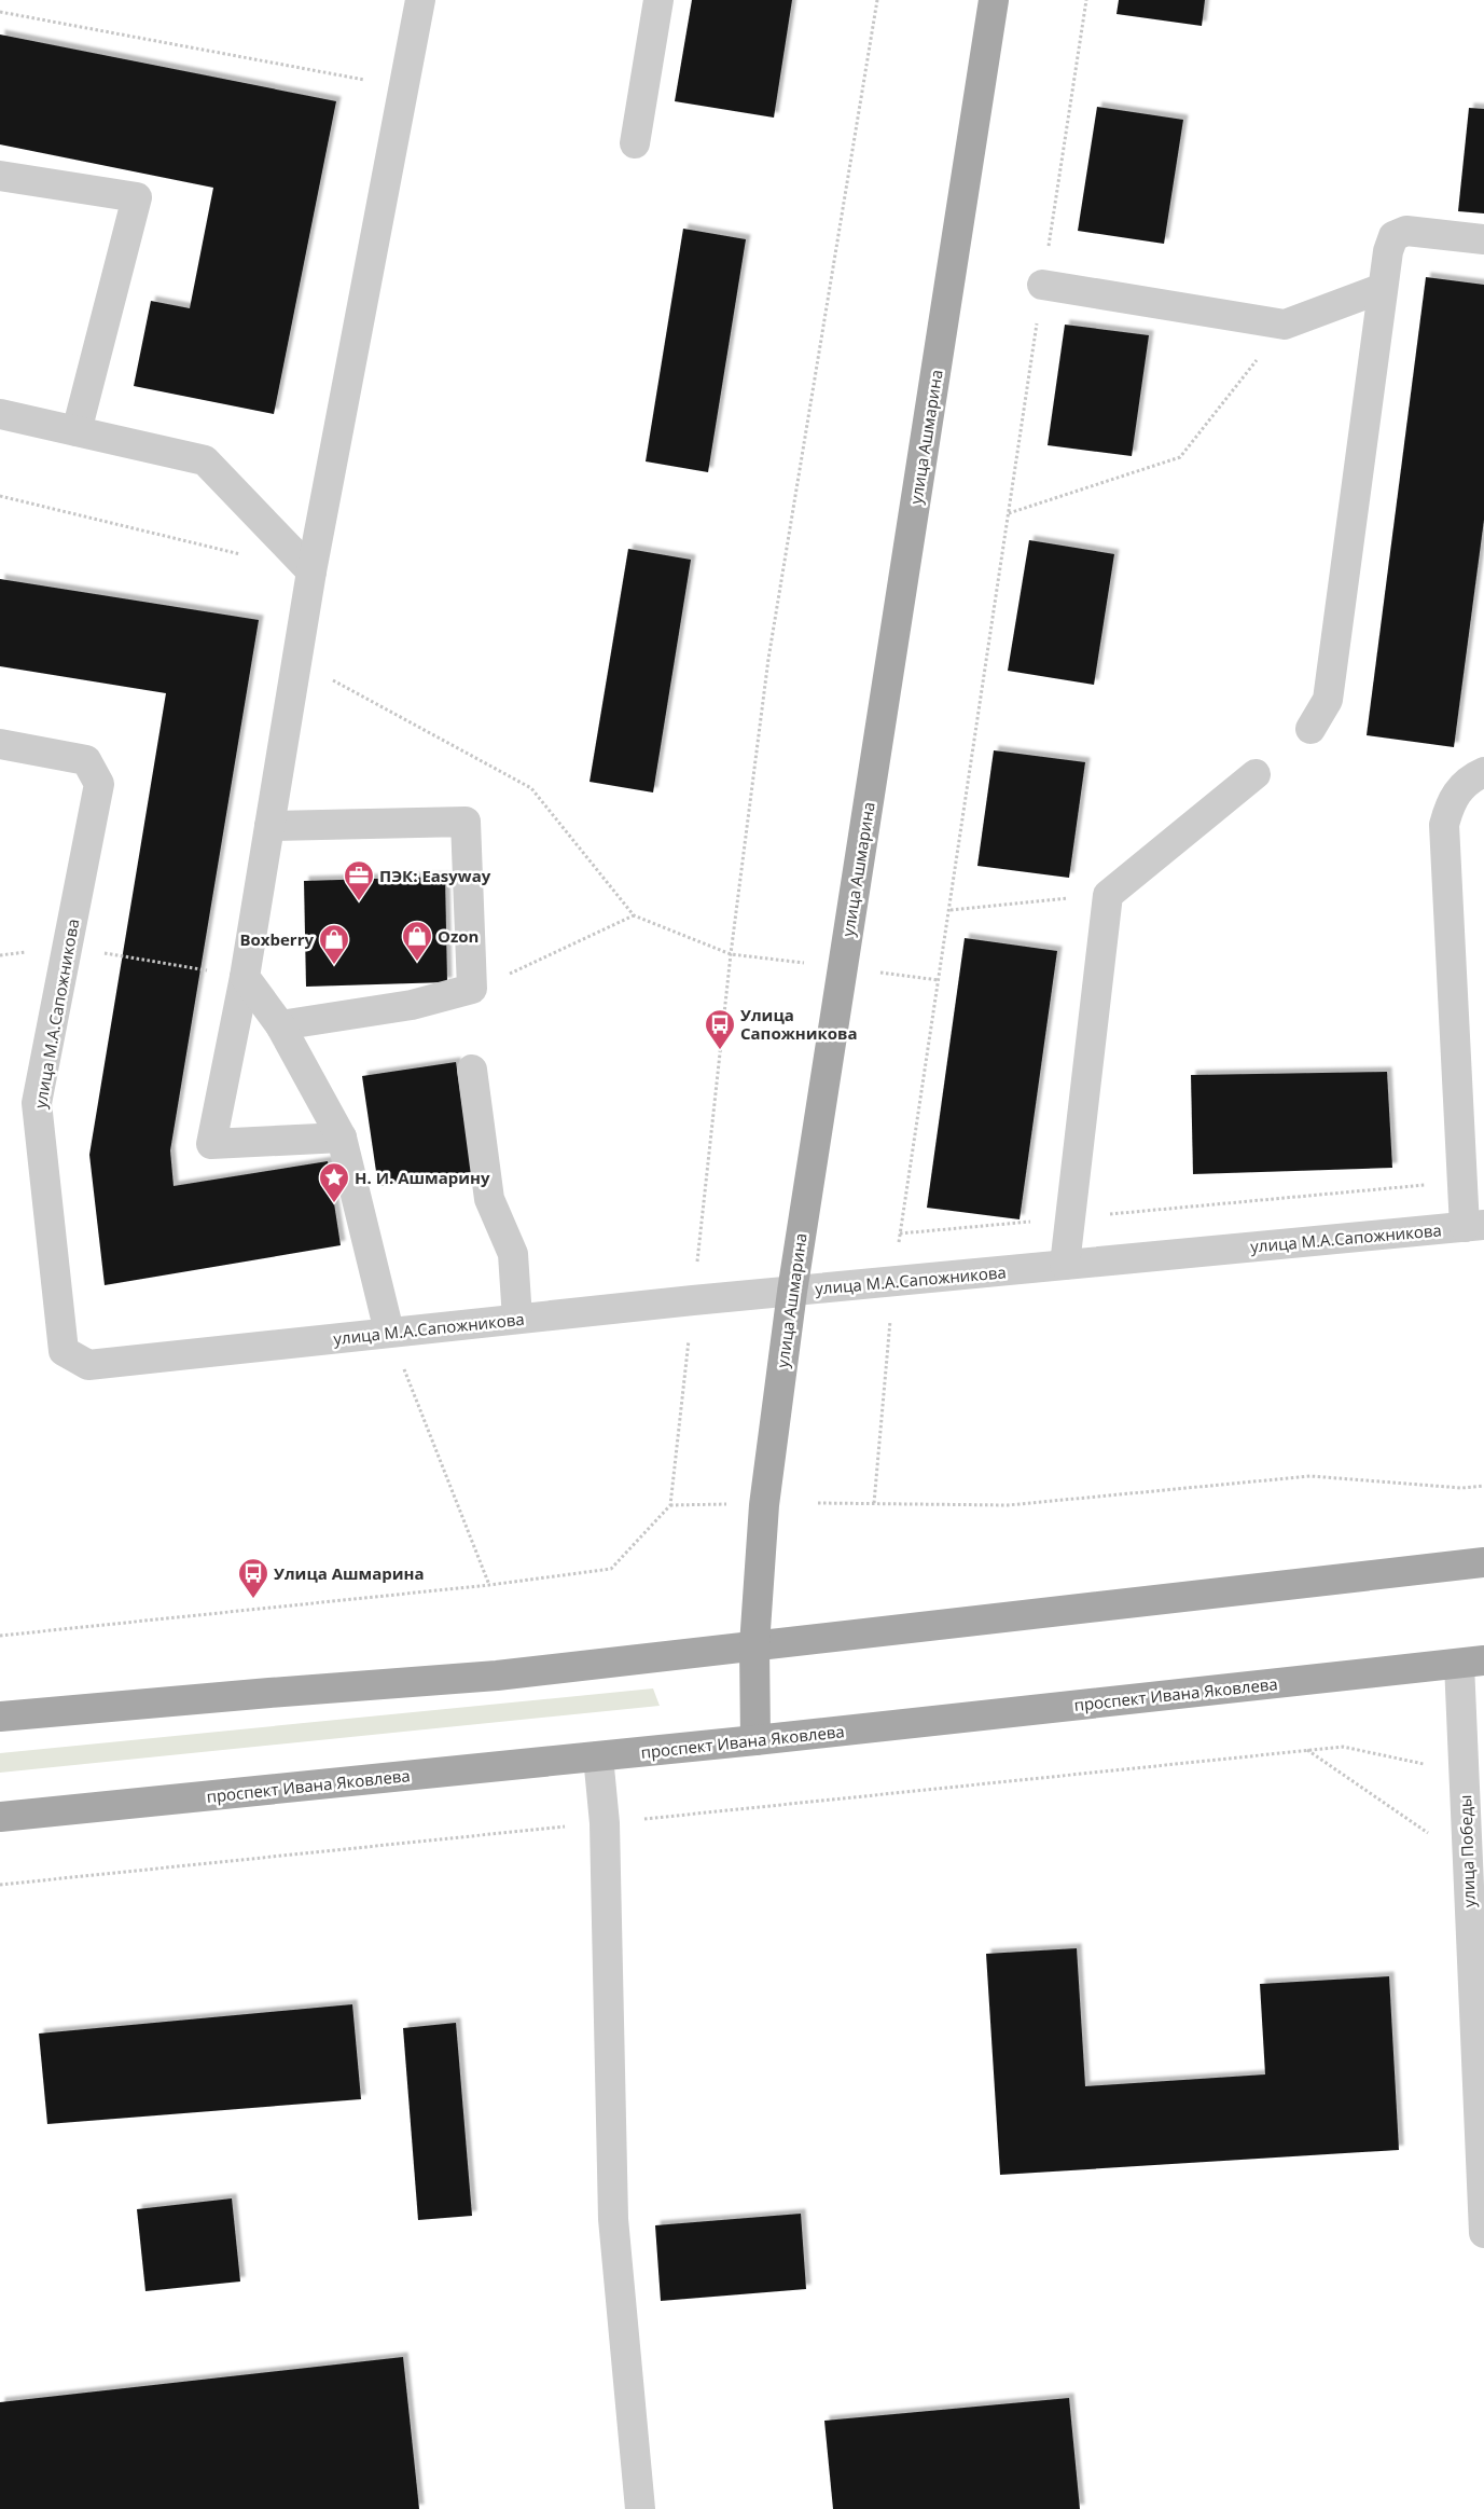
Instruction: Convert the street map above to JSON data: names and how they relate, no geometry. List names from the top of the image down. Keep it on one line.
{"streets":{"main road":["улица Ашмарина","проспект Ивана Яковлева"],"street":["улица М.А.Сапожникова","улица Победы"]},"crossings":[["улица Ашмарина","улица М.А.Сапожникова"],["улица Ашмарина","проспект Ивана Яковлева"],["проспект Ивана Яковлева","улица Победы"]],"places":{"office":["ПЭК: Easyway"],"shop":["Ozon","Boxberry"],"bus stop":["Улица Сапожникова","Улица Ашмарина"],"place":["Н. И. Ашмарину"]}}
